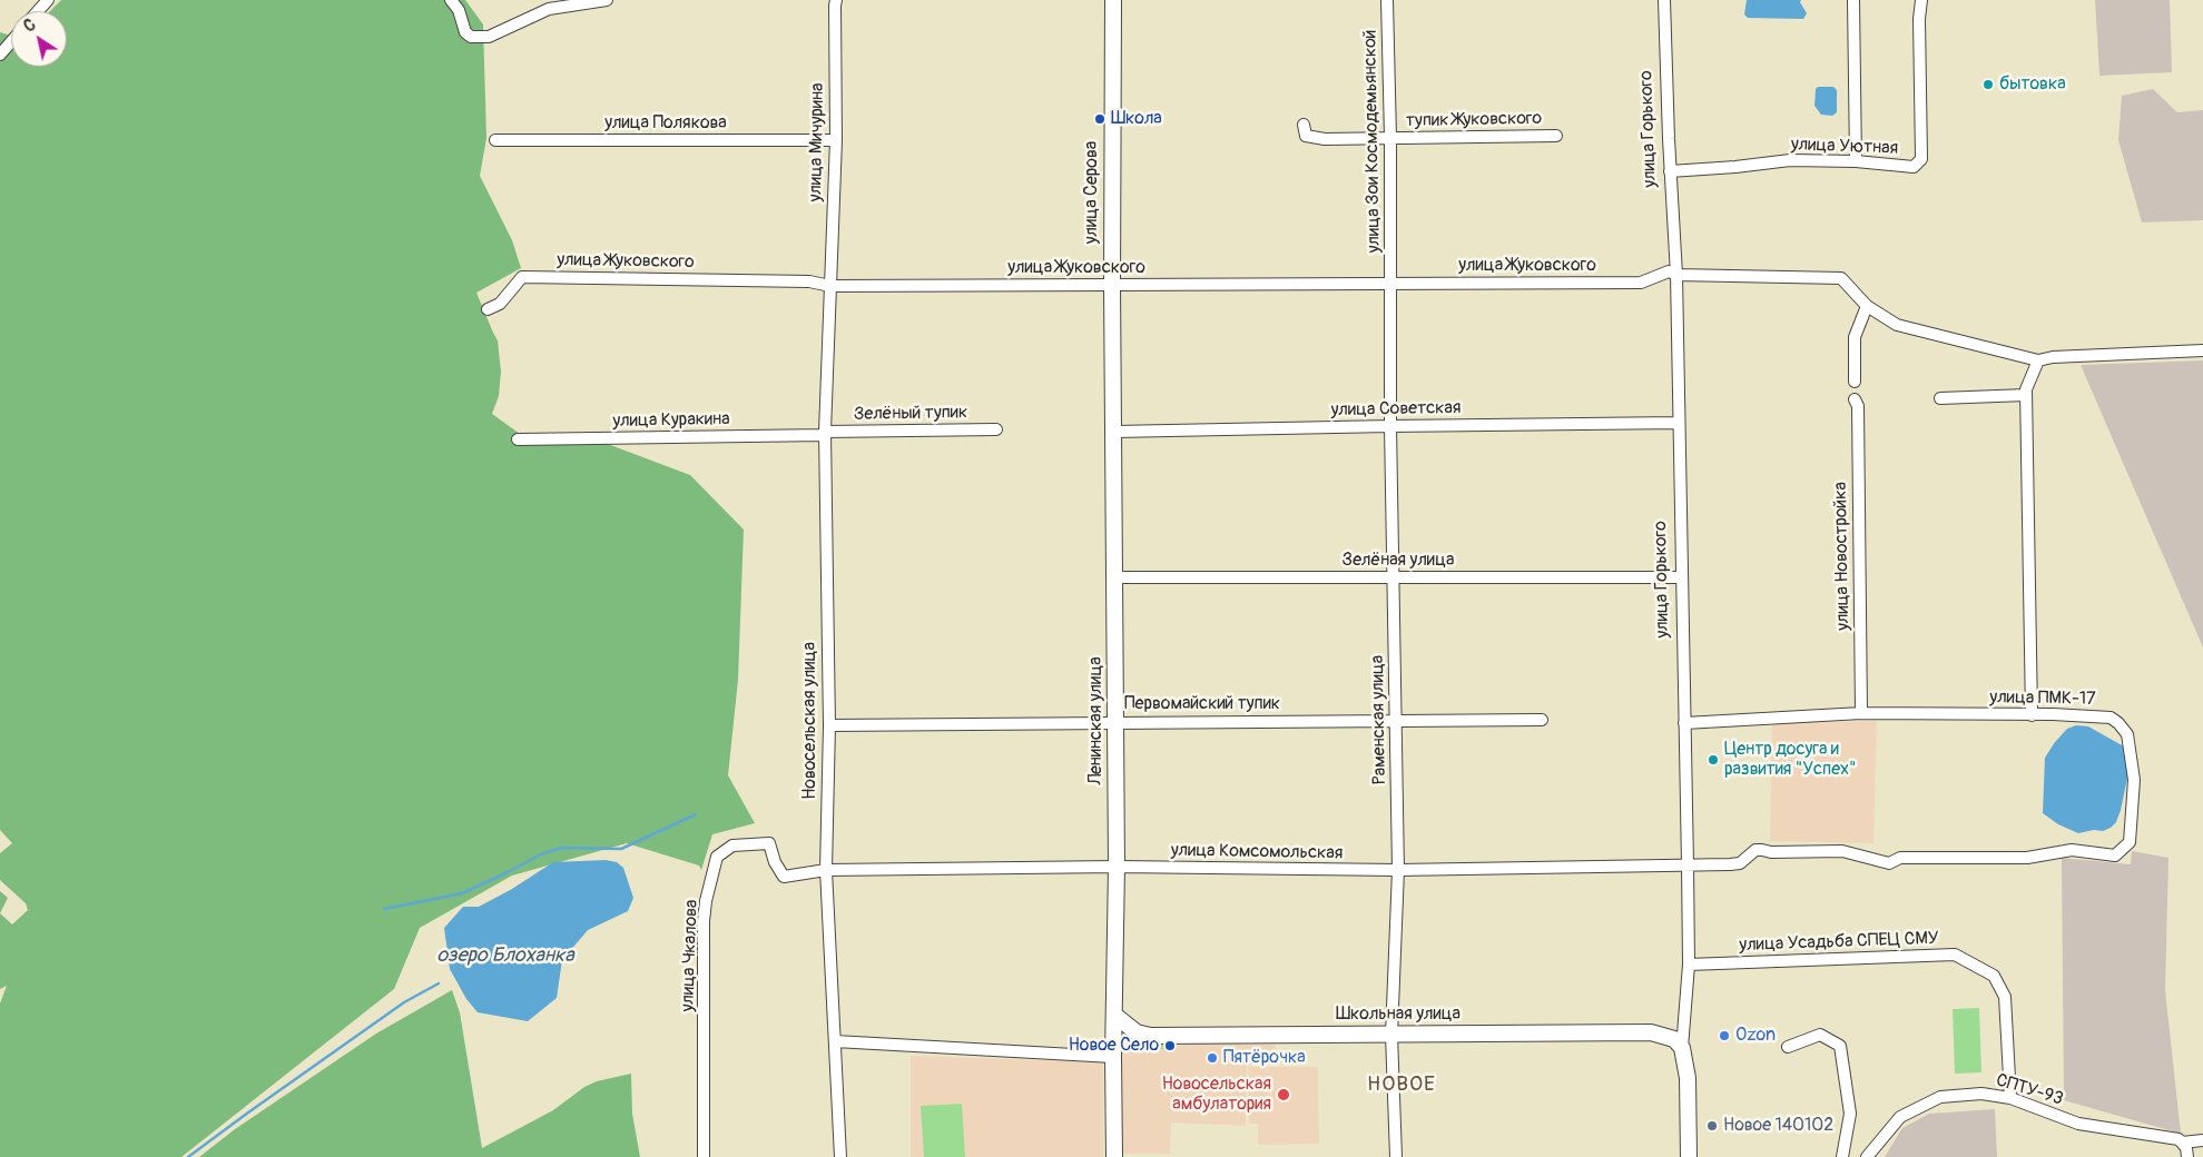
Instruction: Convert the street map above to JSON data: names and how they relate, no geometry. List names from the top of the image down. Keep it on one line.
{"streets":{"street":["тупик Жуковского","улица Полякова","улица Горького","улица Зои Космодемьянской","улица Мичурина","улица Уютная","улица Серова","улица Жуковского","улица Советская","Зелёный тупик","улица Куракина","улица Новостройка","Зелёная улица","улица ПМК-17","Первомайский тупик","Раменская улица","Новосельская улица","Ленинская улица","улица Комсомольская","улица Усадьба СПЕЦ СМУ","улица Чкалова","Школьная улица","СПТУ-93"]},"crossings":[["тупик Жуковского","улица Зои Космодемьянской"],["улица Полякова","улица Мичурина"],["улица Горького","улица Уютная"],["улица Горького","улица Жуковского"],["улица Горького","улица Советская"],["улица Горького","Зелёная улица"],["улица Горького","улица ПМК-17"],["улица Горького","улица Комсомольская"],["улица Горького","улица Усадьба СПЕЦ СМУ"],["улица Горького","Школьная улица"],["улица Зои Космодемьянской","улица Жуковского"],["улица Зои Космодемьянской","Раменская улица"],["улица Мичурина","улица Жуковского"],["улица Мичурина","Новосельская улица"],["улица Серова","улица Жуковского"],["улица Серова","Ленинская улица"],["улица Жуковского","Раменская улица"],["улица Жуковского","Новосельская улица"],["улица Жуковского","Ленинская улица"],["улица Советская","Раменская улица"],["улица Советская","Ленинская улица"],["Зелёный тупик","улица Куракина"],["Зелёный тупик","Новосельская улица"],["улица Куракина","Новосельская улица"],["улица Новостройка","улица ПМК-17"],["Зелёная улица","Раменская улица"],["Зелёная улица","Ленинская улица"],["улица ПМК-17","улица Комсомольская"],["Первомайский тупик","Раменская улица"],["Первомайский тупик","Новосельская улица"],["Первомайский тупик","Ленинская улица"],["Раменская улица","улица Комсомольская"],["Раменская улица","Школьная улица"],["Новосельская улица","улица Комсомольская"],["Новосельская улица","улица Чкалова"],["Ленинская улица","улица Комсомольская"],["Ленинская улица","Школьная улица"],["улица Комсомольская","улица Чкалова"],["улица Усадьба СПЕЦ СМУ","СПТУ-93"]],"districts":["НОВОЕ"],"water":["озеро Блоханка"],"places":["бытовка","Школа","Центр досуга и развития \"Успех\"","Ozon","Новое Село","Пятёрочка","Новосельская амбулатория","Новое 140102"],"north":"top left"}
